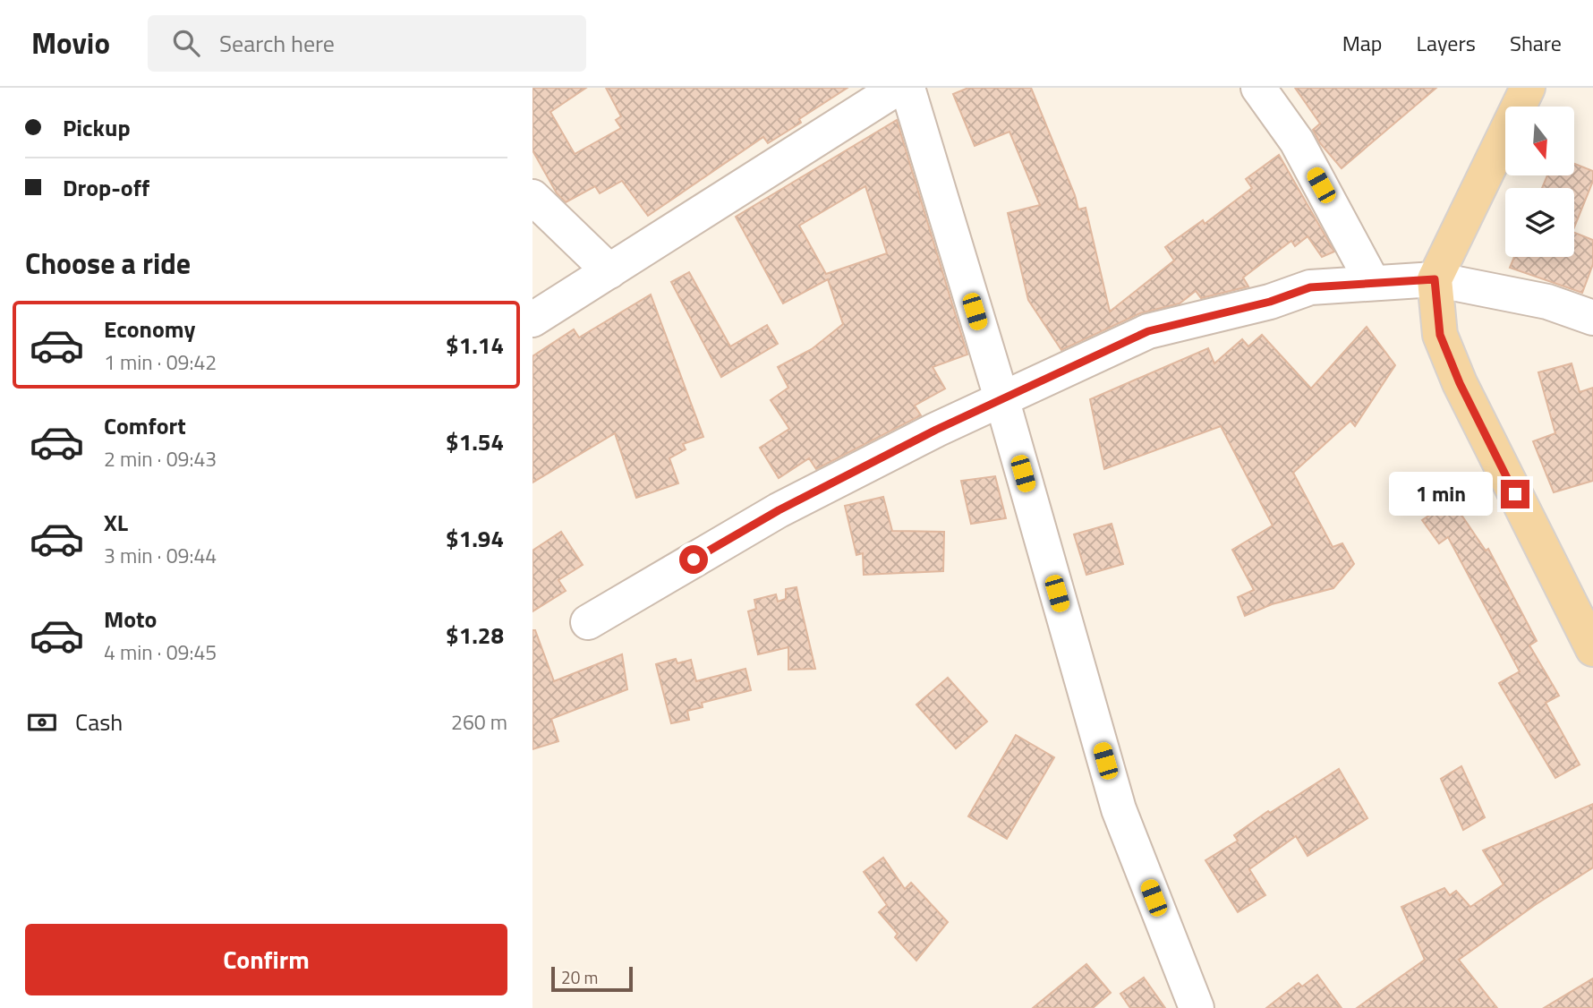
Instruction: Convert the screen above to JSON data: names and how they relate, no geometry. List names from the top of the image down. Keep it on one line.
{"scale_bar":"20 m","north":"bottom","page":{"header":"Movio","search":"Search here","nav":["Map","Layers","Share"],"banner":["Pickup","Drop-off"],"heading":"Choose a ride","list":[{"name":"Economy","note":"1 min · 09:42","value":"$1.14"},{"name":"Comfort","note":"2 min · 09:43","value":"$1.54"},{"name":"XL","note":"3 min · 09:44","value":"$1.94"},{"name":"Moto","note":"4 min · 09:45","value":"$1.28"}],"bubble":"1 min","pay":["Cash","260 m"],"buttons":"Confirm","scale":"20 m"}}
